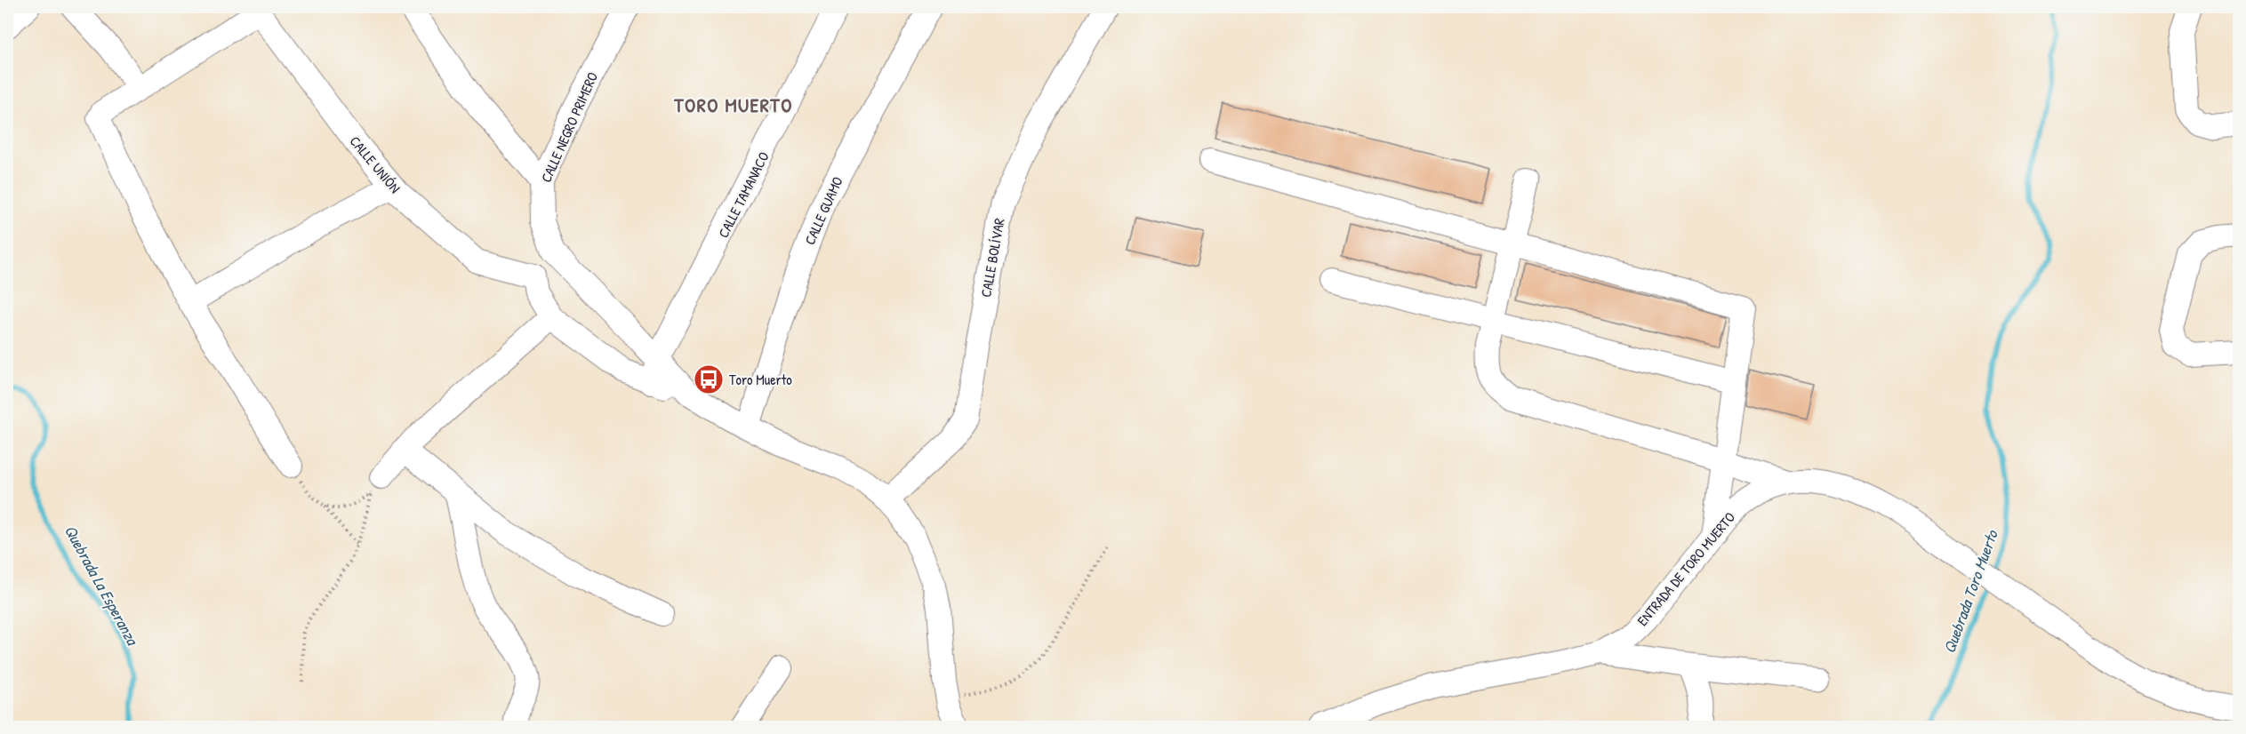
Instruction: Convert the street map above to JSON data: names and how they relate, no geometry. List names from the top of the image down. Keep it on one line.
{"streets":{"street":["CALLE NEGRO PRIMERO","CALLE UNIÓN","CALLE TAMANACO","CALLE GUAMO","CALLE BOLÍVAR","ENTRADA DE TORO MUERTO"]},"districts":["TORO MUERTO"],"water":["Quebrada La Esperanza","Quebrada Toro Muerto"],"places":{"bus stop":["Toro Muerto"]}}
